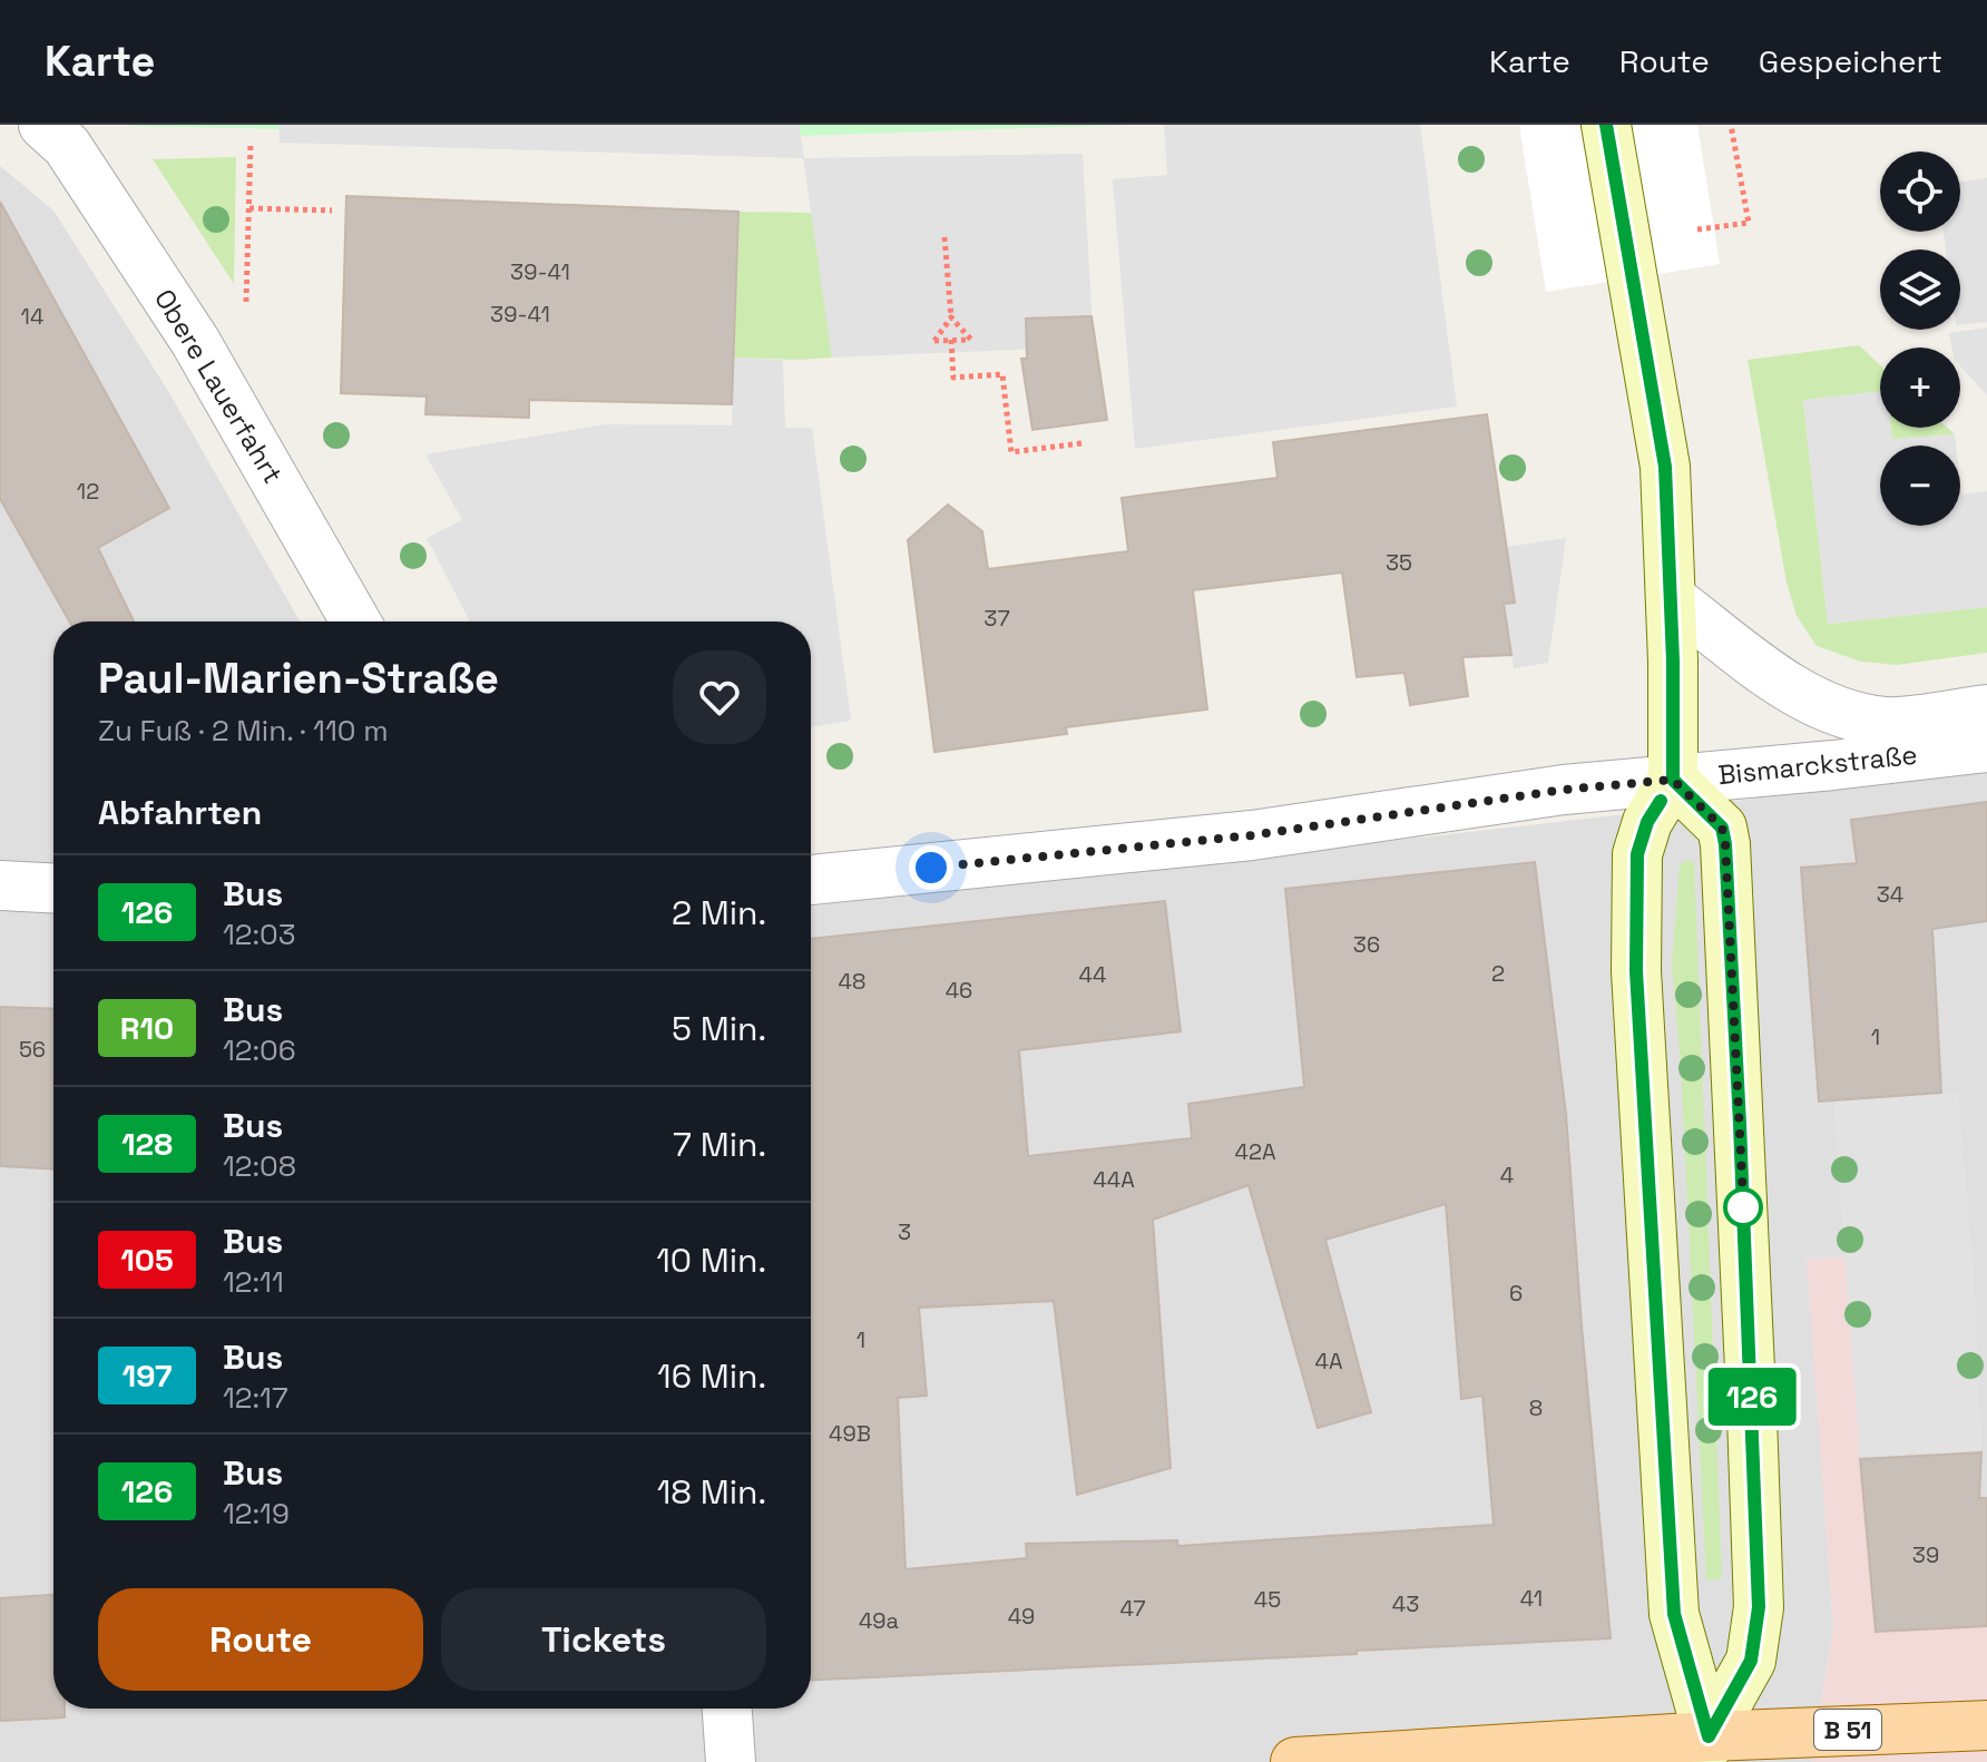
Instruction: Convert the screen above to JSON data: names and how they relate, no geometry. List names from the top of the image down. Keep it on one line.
{"streets":{"main road":["B 51"],"street":["Obere Lauerfahrt","Bismarckstraße"]},"lines":["bus line 126"],"house_numbers":["39-41","39-41","14","12","35","37","34","36","2","44","48","46","1","56","42A","4","44A","3","6","1","4A","8","49B","39","41","45","43","47","49","49a"],"page":{"header":"Karte","nav":["Karte","Route","Gespeichert"],"on_map":"126","map_buttons":["+","−"],"heading":[["Paul-Marien-Straße","Zu Fuß · 2 Min. · 110 m"],"Abfahrten"],"list":[{"mark":"126","name":"Bus","note":"12:03","value":"2 Min."},{"mark":"R10","name":"Bus","note":"12:06","value":"5 Min."},{"mark":"128","name":"Bus","note":"12:08","value":"7 Min."},{"mark":"105","name":"Bus","note":"12:11","value":"10 Min."},{"mark":"197","name":"Bus","note":"12:17","value":"16 Min."},{"mark":"126","name":"Bus","note":"12:19","value":"18 Min."}],"buttons":["Route","Tickets"]}}
